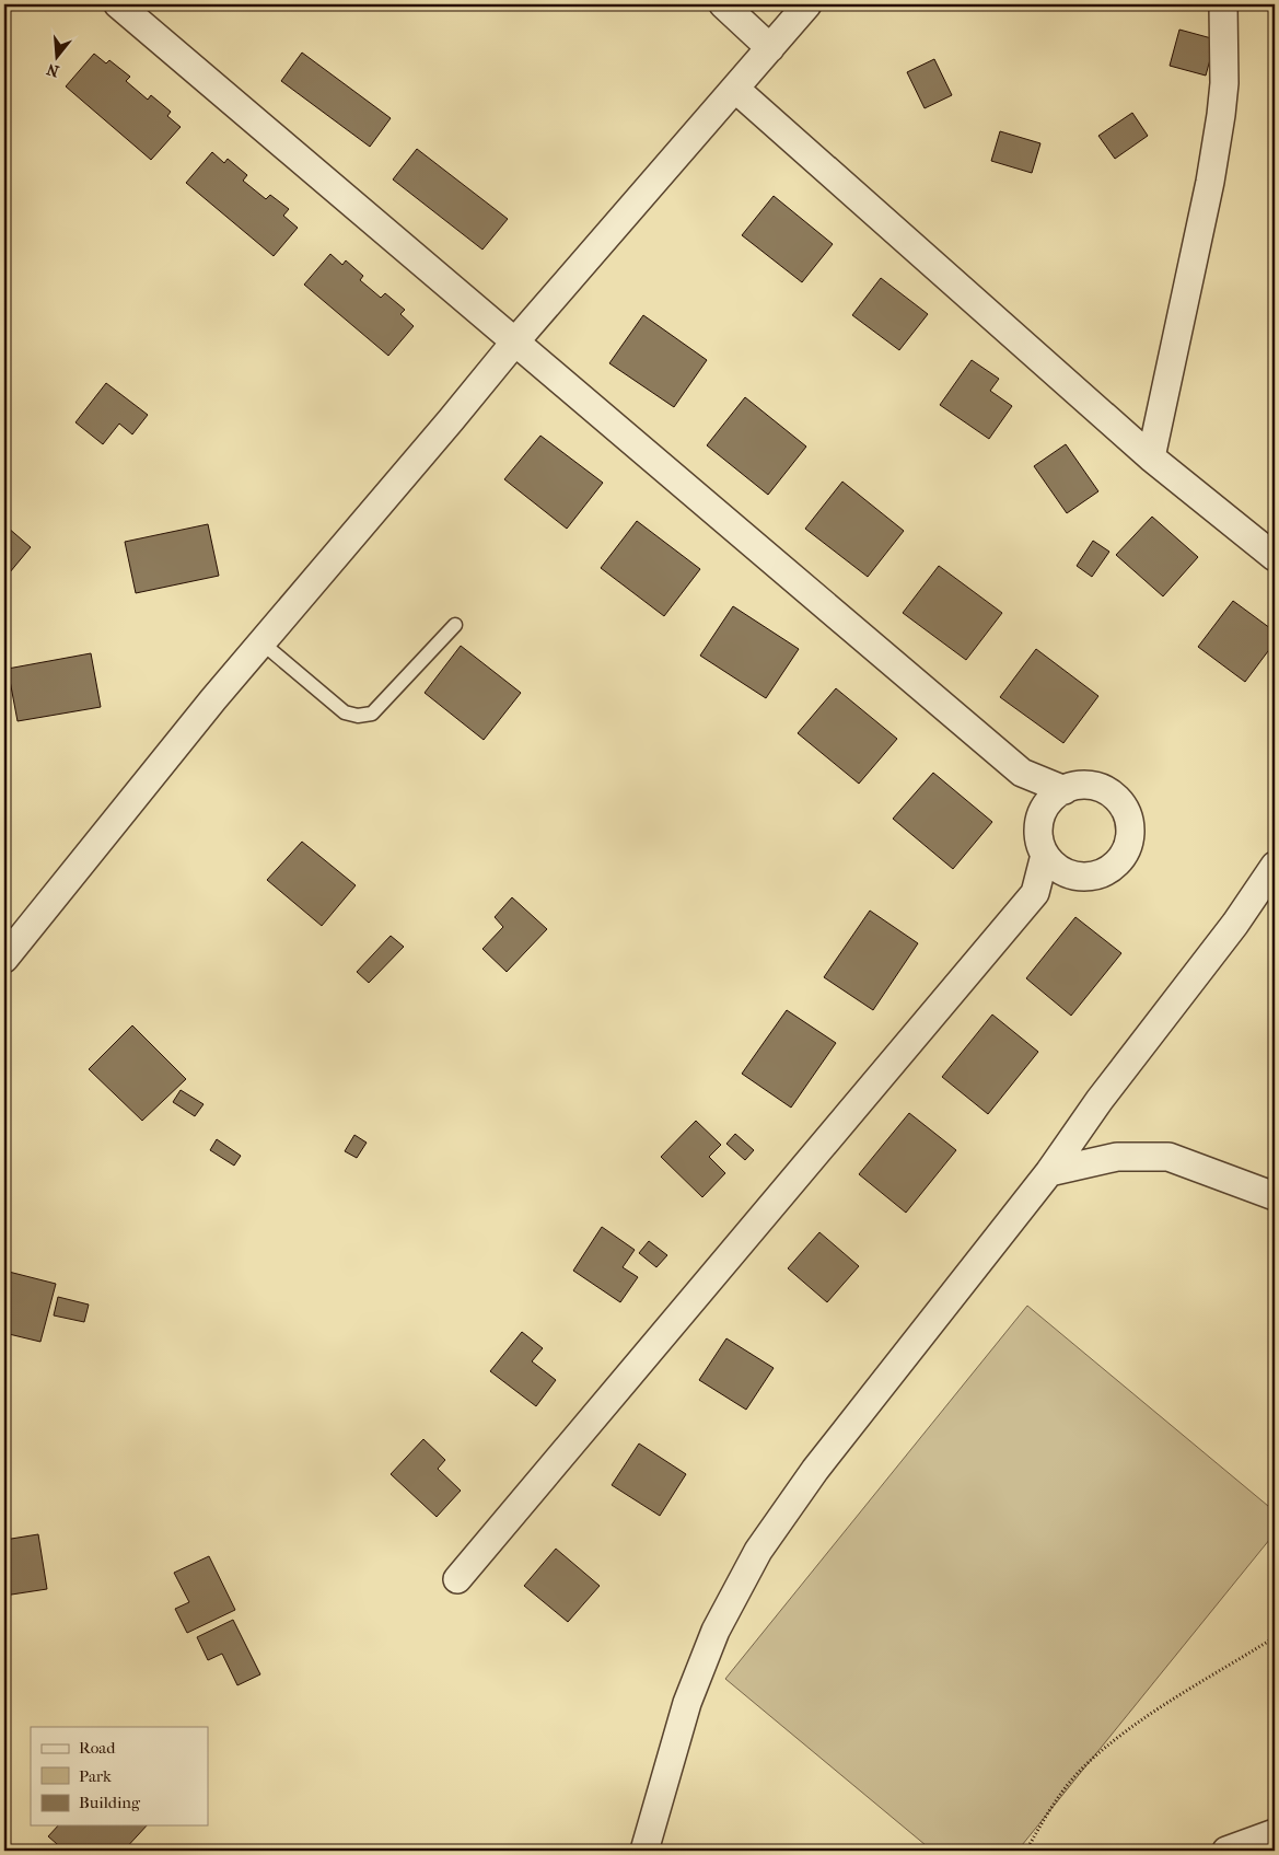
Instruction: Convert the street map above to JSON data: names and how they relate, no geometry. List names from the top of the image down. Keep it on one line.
{"legend":["Road","Park","Building"],"north":"bottom"}
